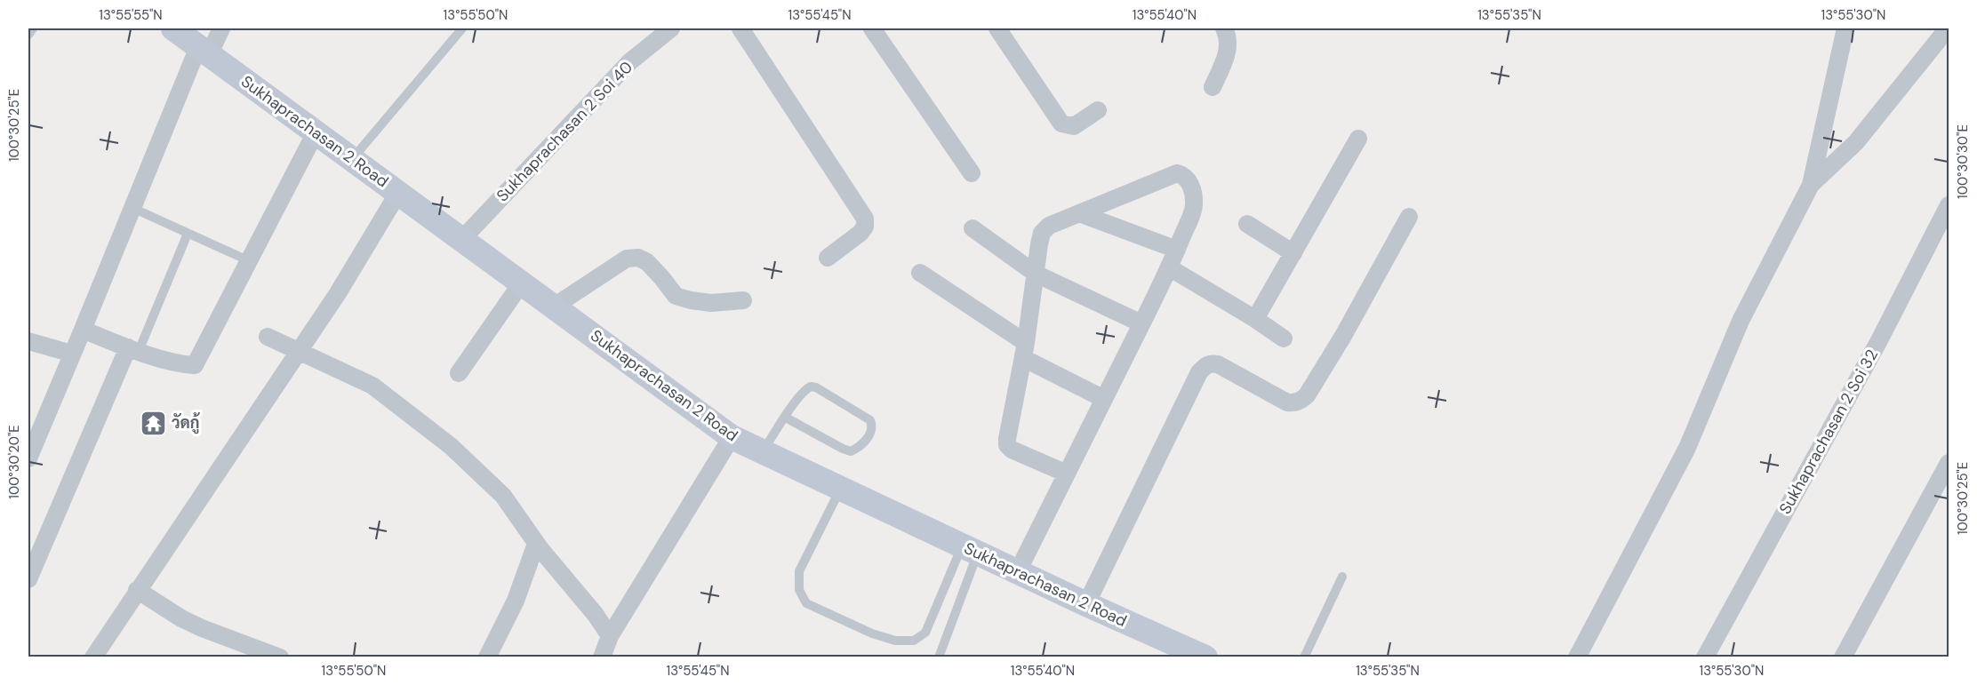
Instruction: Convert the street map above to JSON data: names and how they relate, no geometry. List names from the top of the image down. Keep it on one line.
{"streets":{"street":["Sukhaprachasan 2 Road","Sukhaprachasan 2 Soi 40","Sukhaprachasan 2 Soi 32"]},"crossings":[["Sukhaprachasan 2 Road","Sukhaprachasan 2 Soi 40"]],"places":{"temple":["วัดกู้"]},"coordinates":["13°55'55\"N","13°55'50\"N","13°55'45\"N","13°55'40\"N","13°55'35\"N","13°55'30\"N","100°30'25\"E","100°30'30\"E","100°30'20\"E"]}
